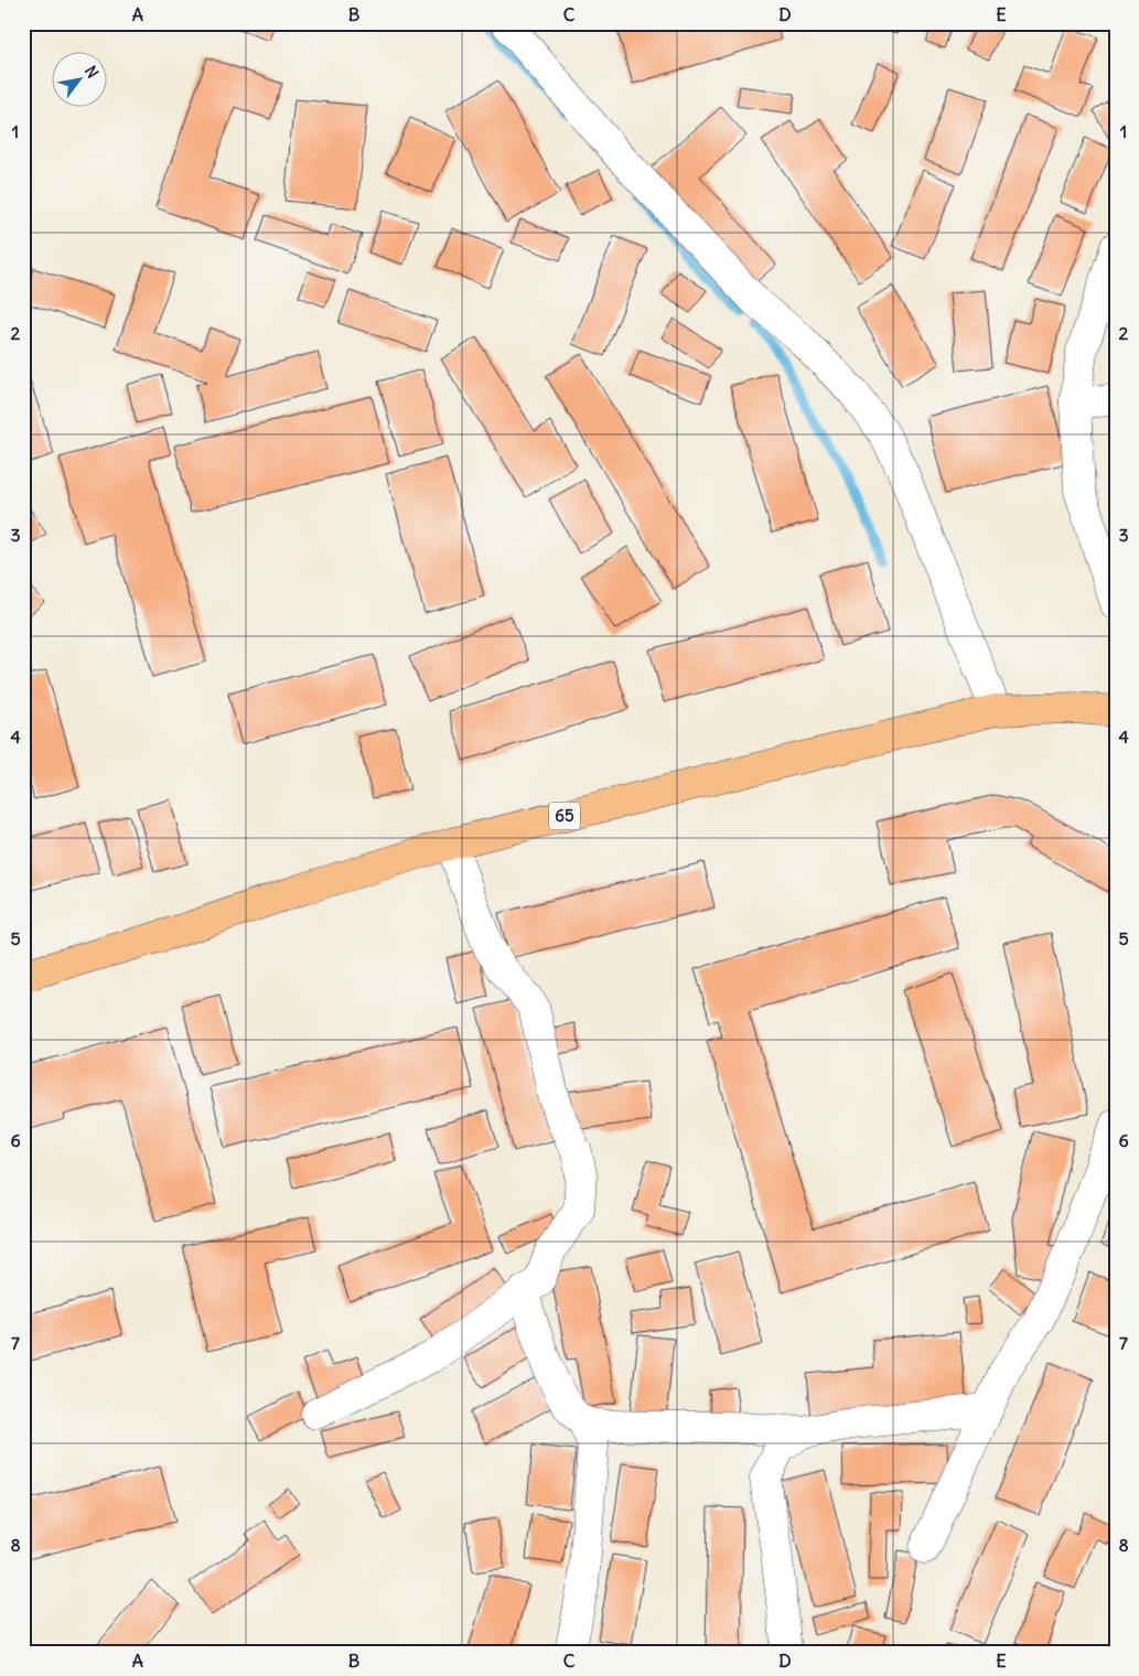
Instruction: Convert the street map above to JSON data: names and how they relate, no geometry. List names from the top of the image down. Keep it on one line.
{"streets":{"main road":["65"]},"north":"top right","grid":{"columns":["A","B","C","D","E"],"rows":["1","2","3","4","5","6","7","8"]}}
